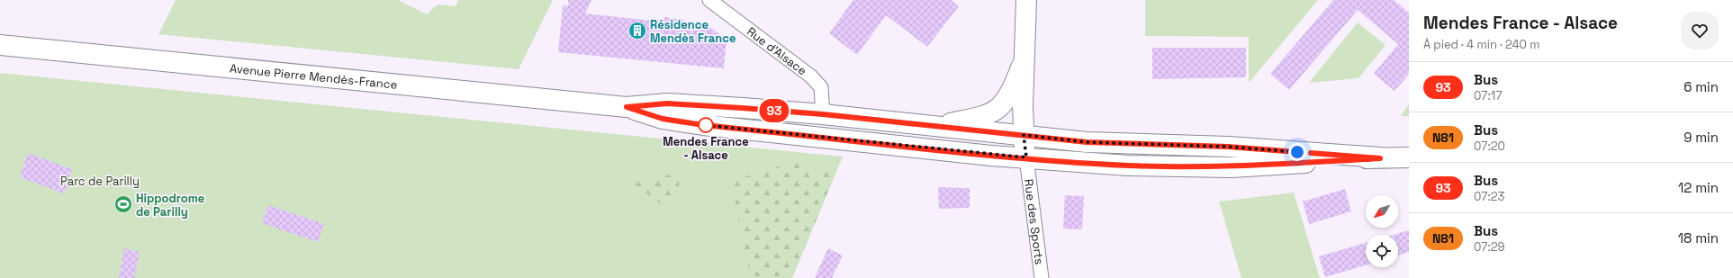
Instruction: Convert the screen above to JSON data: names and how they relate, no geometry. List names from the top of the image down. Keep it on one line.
{"streets":{"main road":["Avenue Pierre Mendès-France"],"street":["Rue d'Alsace","Rue des Sports"]},"parks":["Parc de Parilly"],"places":{"building":["Résidence Mendès France"],"other":["Mendes France - Alsace"],"sports":["Hippodrome de Parilly"]},"lines":["bus line 93"],"north":"bottom left","page":{"on_map":"93","heading":["Mendes France - Alsace","À pied · 4 min · 240 m"],"list":[{"mark":"93","name":"Bus","note":"07:17","value":"6 min"},{"mark":"N81","name":"Bus","note":"07:20","value":"9 min"},{"mark":"93","name":"Bus","note":"07:23","value":"12 min"},{"mark":"N81","name":"Bus","note":"07:29","value":"18 min"}]}}
